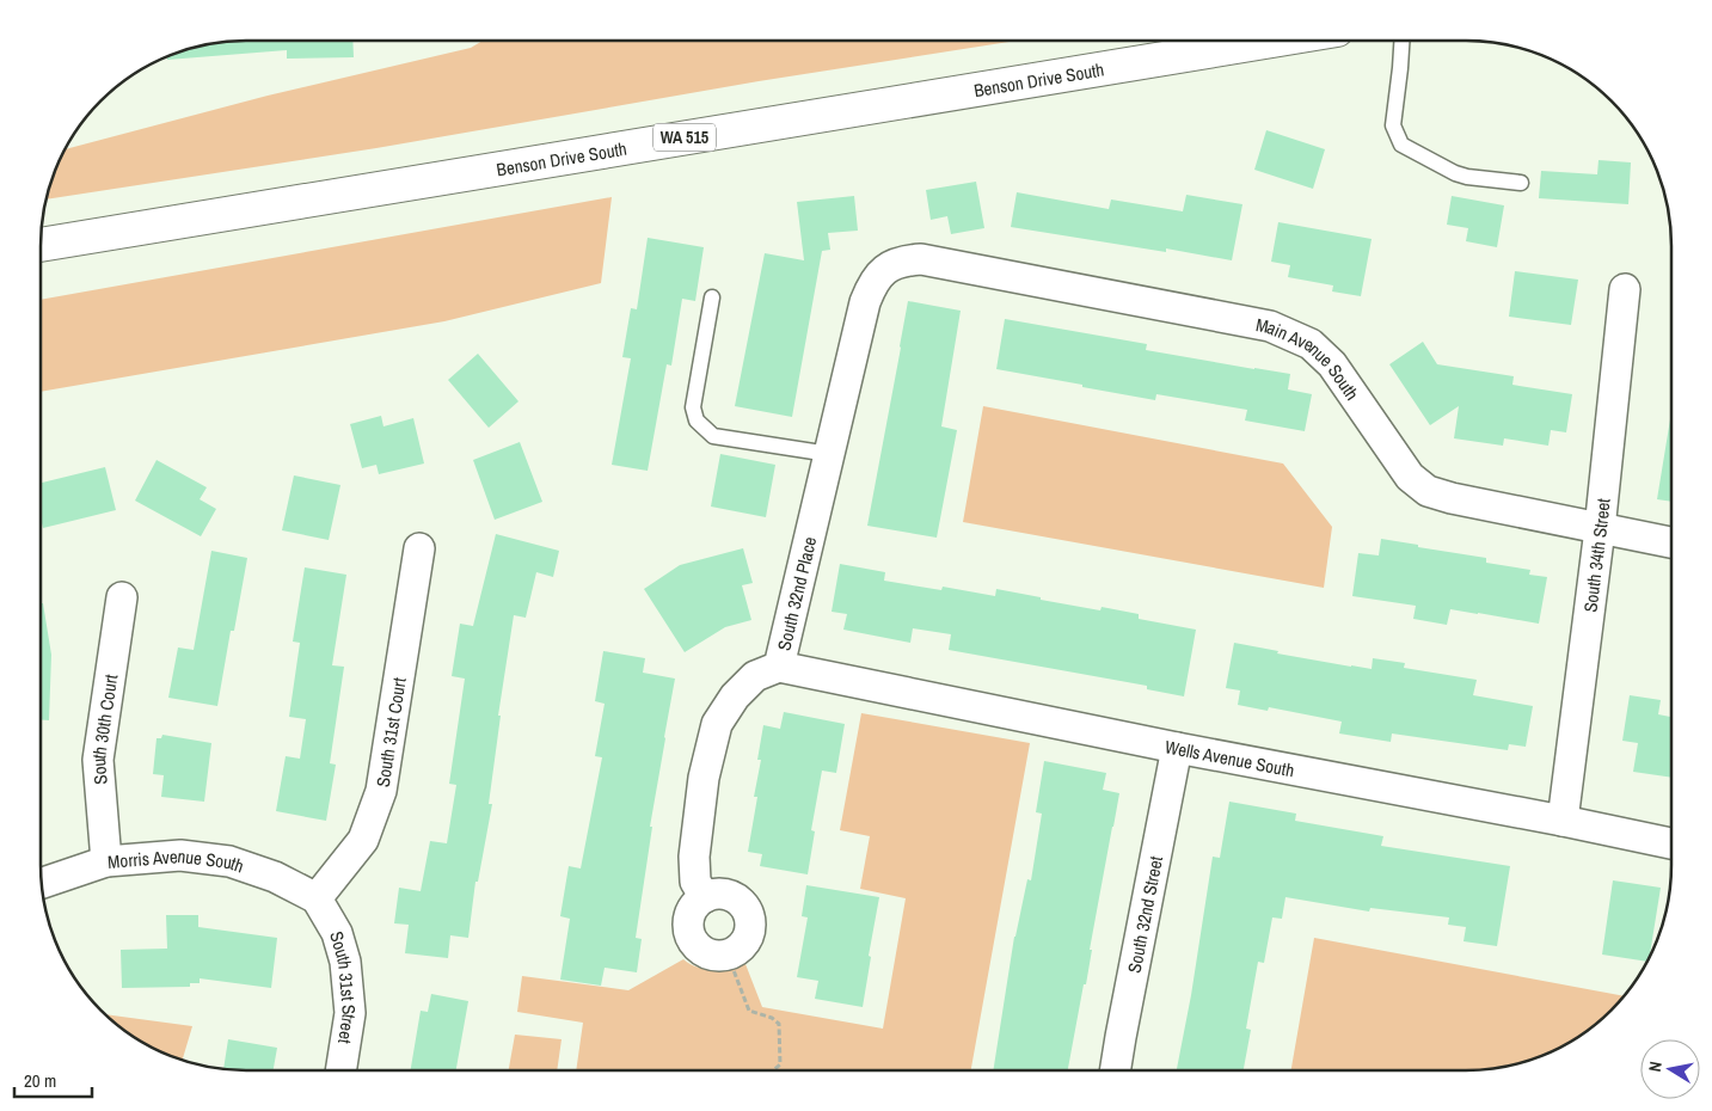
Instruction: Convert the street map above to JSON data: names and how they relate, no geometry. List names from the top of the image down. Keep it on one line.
{"streets":{"main road":["Benson Drive South","WA 515"],"street":["Main Avenue South","South 34th Street","South 32nd Place","South 30th Court","South 31st Court","Wells Avenue South","Morris Avenue South","South 32nd Street","South 31st Street"]},"crossings":[["Main Avenue South","South 34th Street"],["Main Avenue South","South 32nd Place"],["South 34th Street","Wells Avenue South"],["South 32nd Place","Wells Avenue South"],["South 30th Court","Morris Avenue South"],["South 31st Court","Morris Avenue South"],["South 31st Court","South 31st Street"],["Wells Avenue South","South 32nd Street"],["Morris Avenue South","South 31st Street"]],"scale_bar":"20 m","north":"left"}
